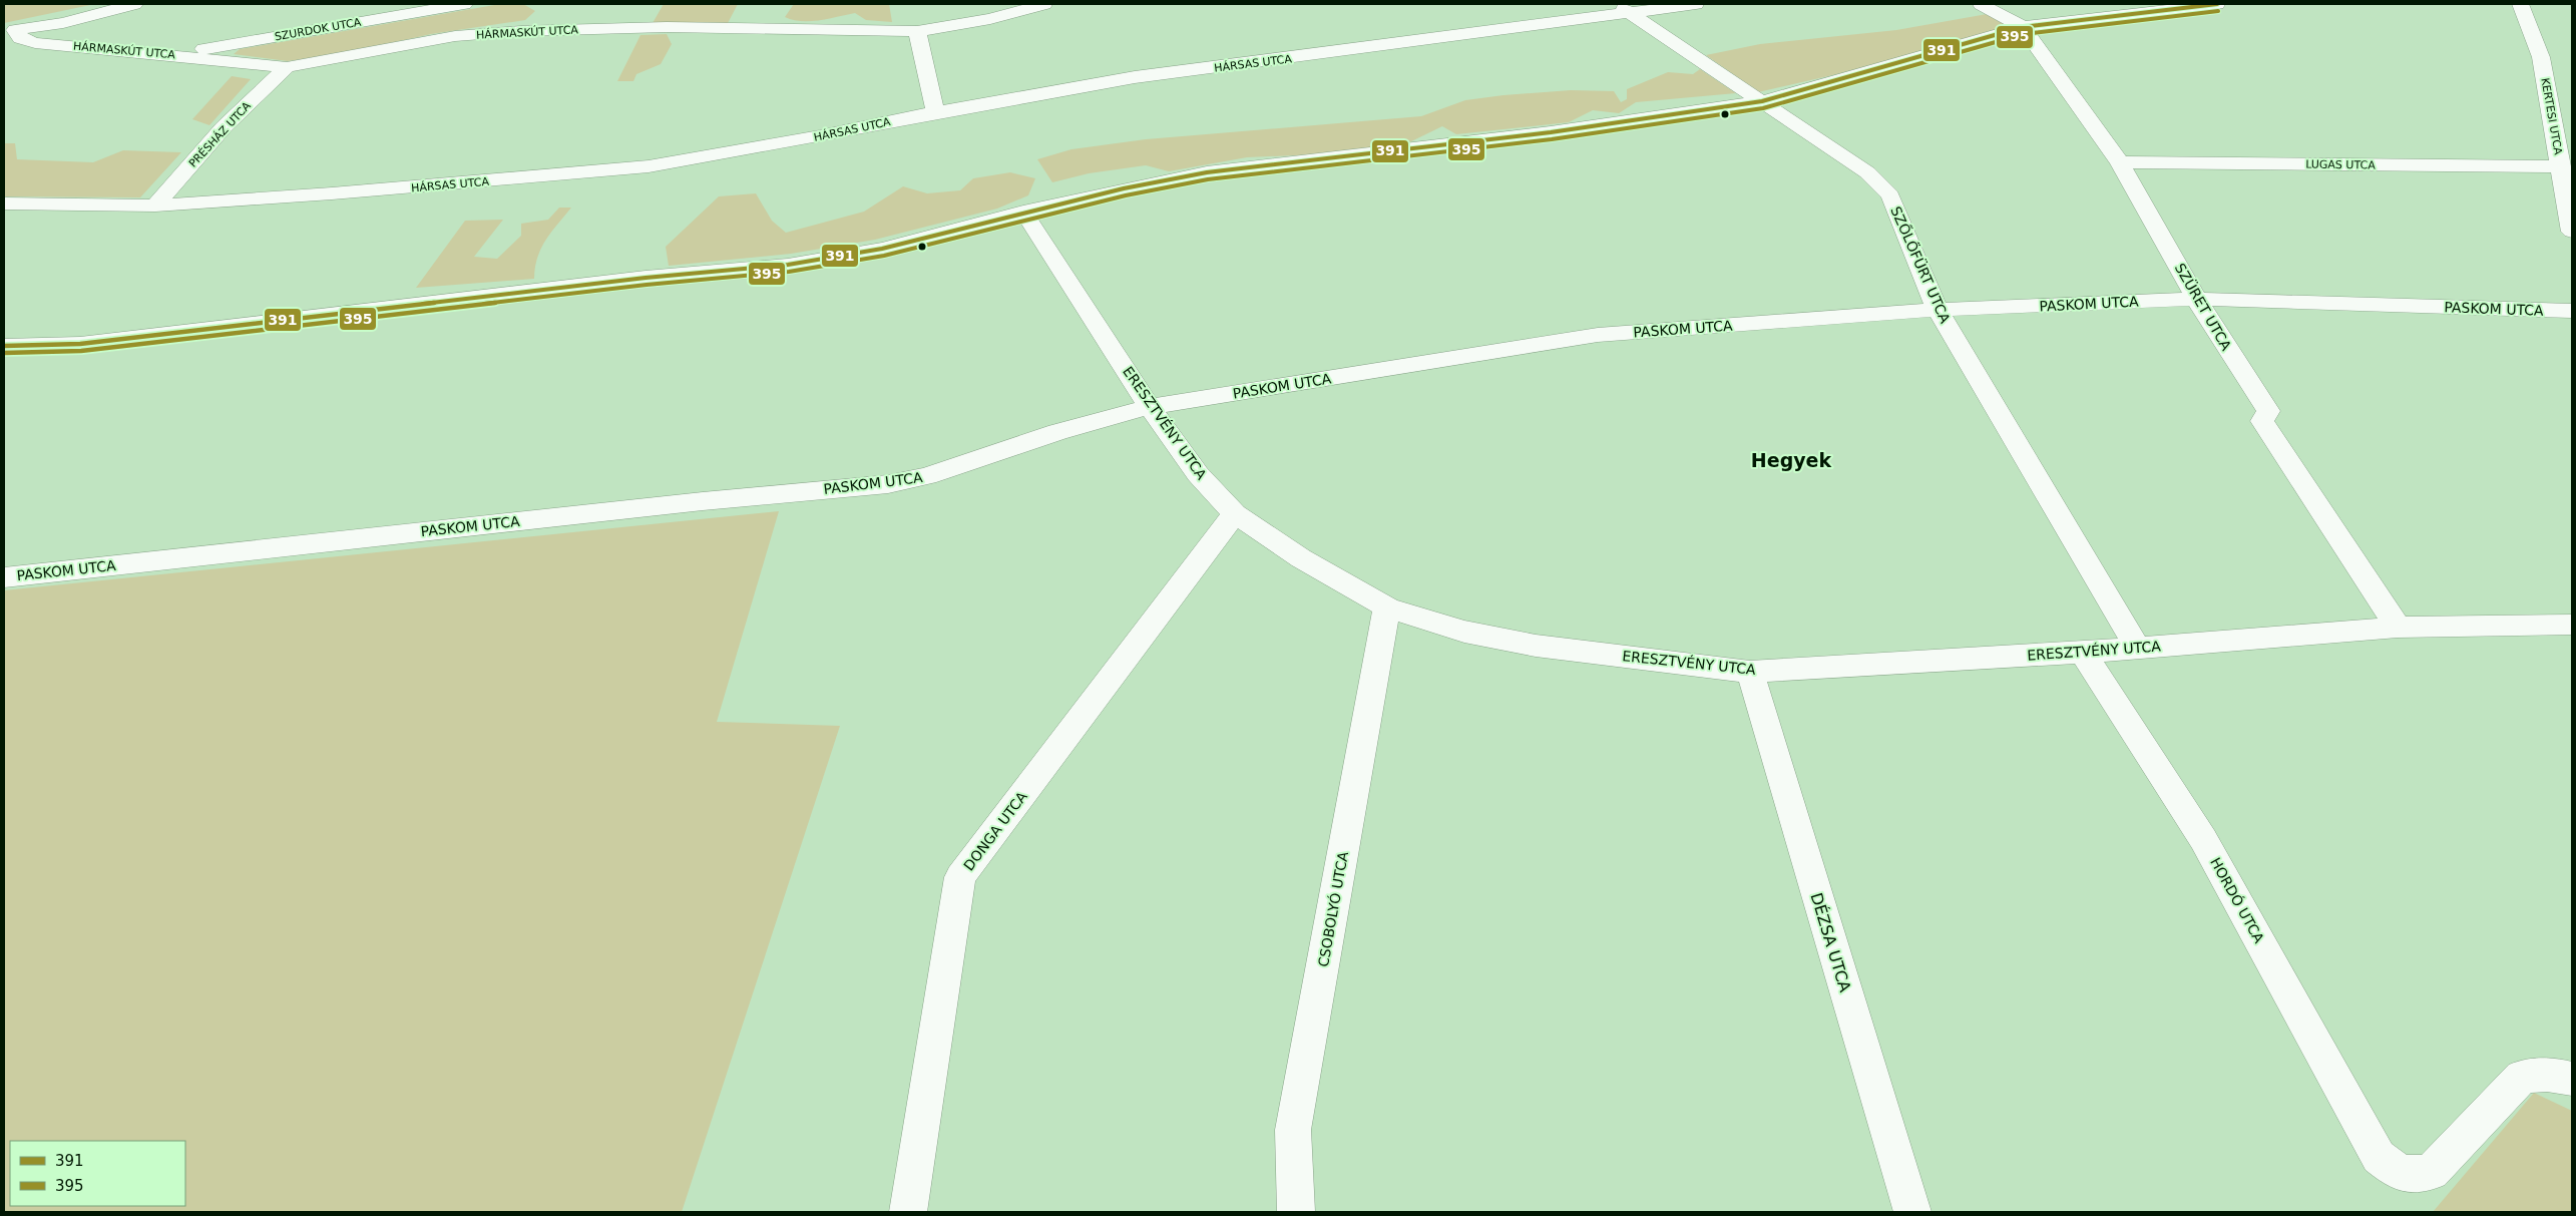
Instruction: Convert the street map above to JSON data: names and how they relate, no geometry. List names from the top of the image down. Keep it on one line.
{"streets":{"street":["SZURDOK UTCA","HÁRMASKÚT UTCA","HÁRSAS UTCA","KERTESI UTCA","PRÉSHÁZ UTCA","LUGAS UTCA","SZŐLŐFÜRT UTCA","PASKOM UTCA","SZÜRET UTCA","ERESZTVÉNY UTCA","DONGA UTCA","HORDÓ UTCA","CSOBOLYÓ UTCA","DÉZSA UTCA"]},"crossings":[["SZURDOK UTCA","HÁRMASKÚT UTCA"],["HÁRMASKÚT UTCA","PRÉSHÁZ UTCA"],["HÁRSAS UTCA","PRÉSHÁZ UTCA"],["HÁRSAS UTCA","SZŐLŐFÜRT UTCA"],["KERTESI UTCA","LUGAS UTCA"],["LUGAS UTCA","SZÜRET UTCA"],["SZŐLŐFÜRT UTCA","PASKOM UTCA"],["SZŐLŐFÜRT UTCA","ERESZTVÉNY UTCA"],["PASKOM UTCA","SZÜRET UTCA"],["PASKOM UTCA","ERESZTVÉNY UTCA"],["SZÜRET UTCA","ERESZTVÉNY UTCA"],["ERESZTVÉNY UTCA","DONGA UTCA"],["ERESZTVÉNY UTCA","HORDÓ UTCA"],["ERESZTVÉNY UTCA","CSOBOLYÓ UTCA"],["ERESZTVÉNY UTCA","DÉZSA UTCA"]],"districts":["Hegyek"],"lines":["transit line 391","transit line 395"],"legend":["391","395"]}
